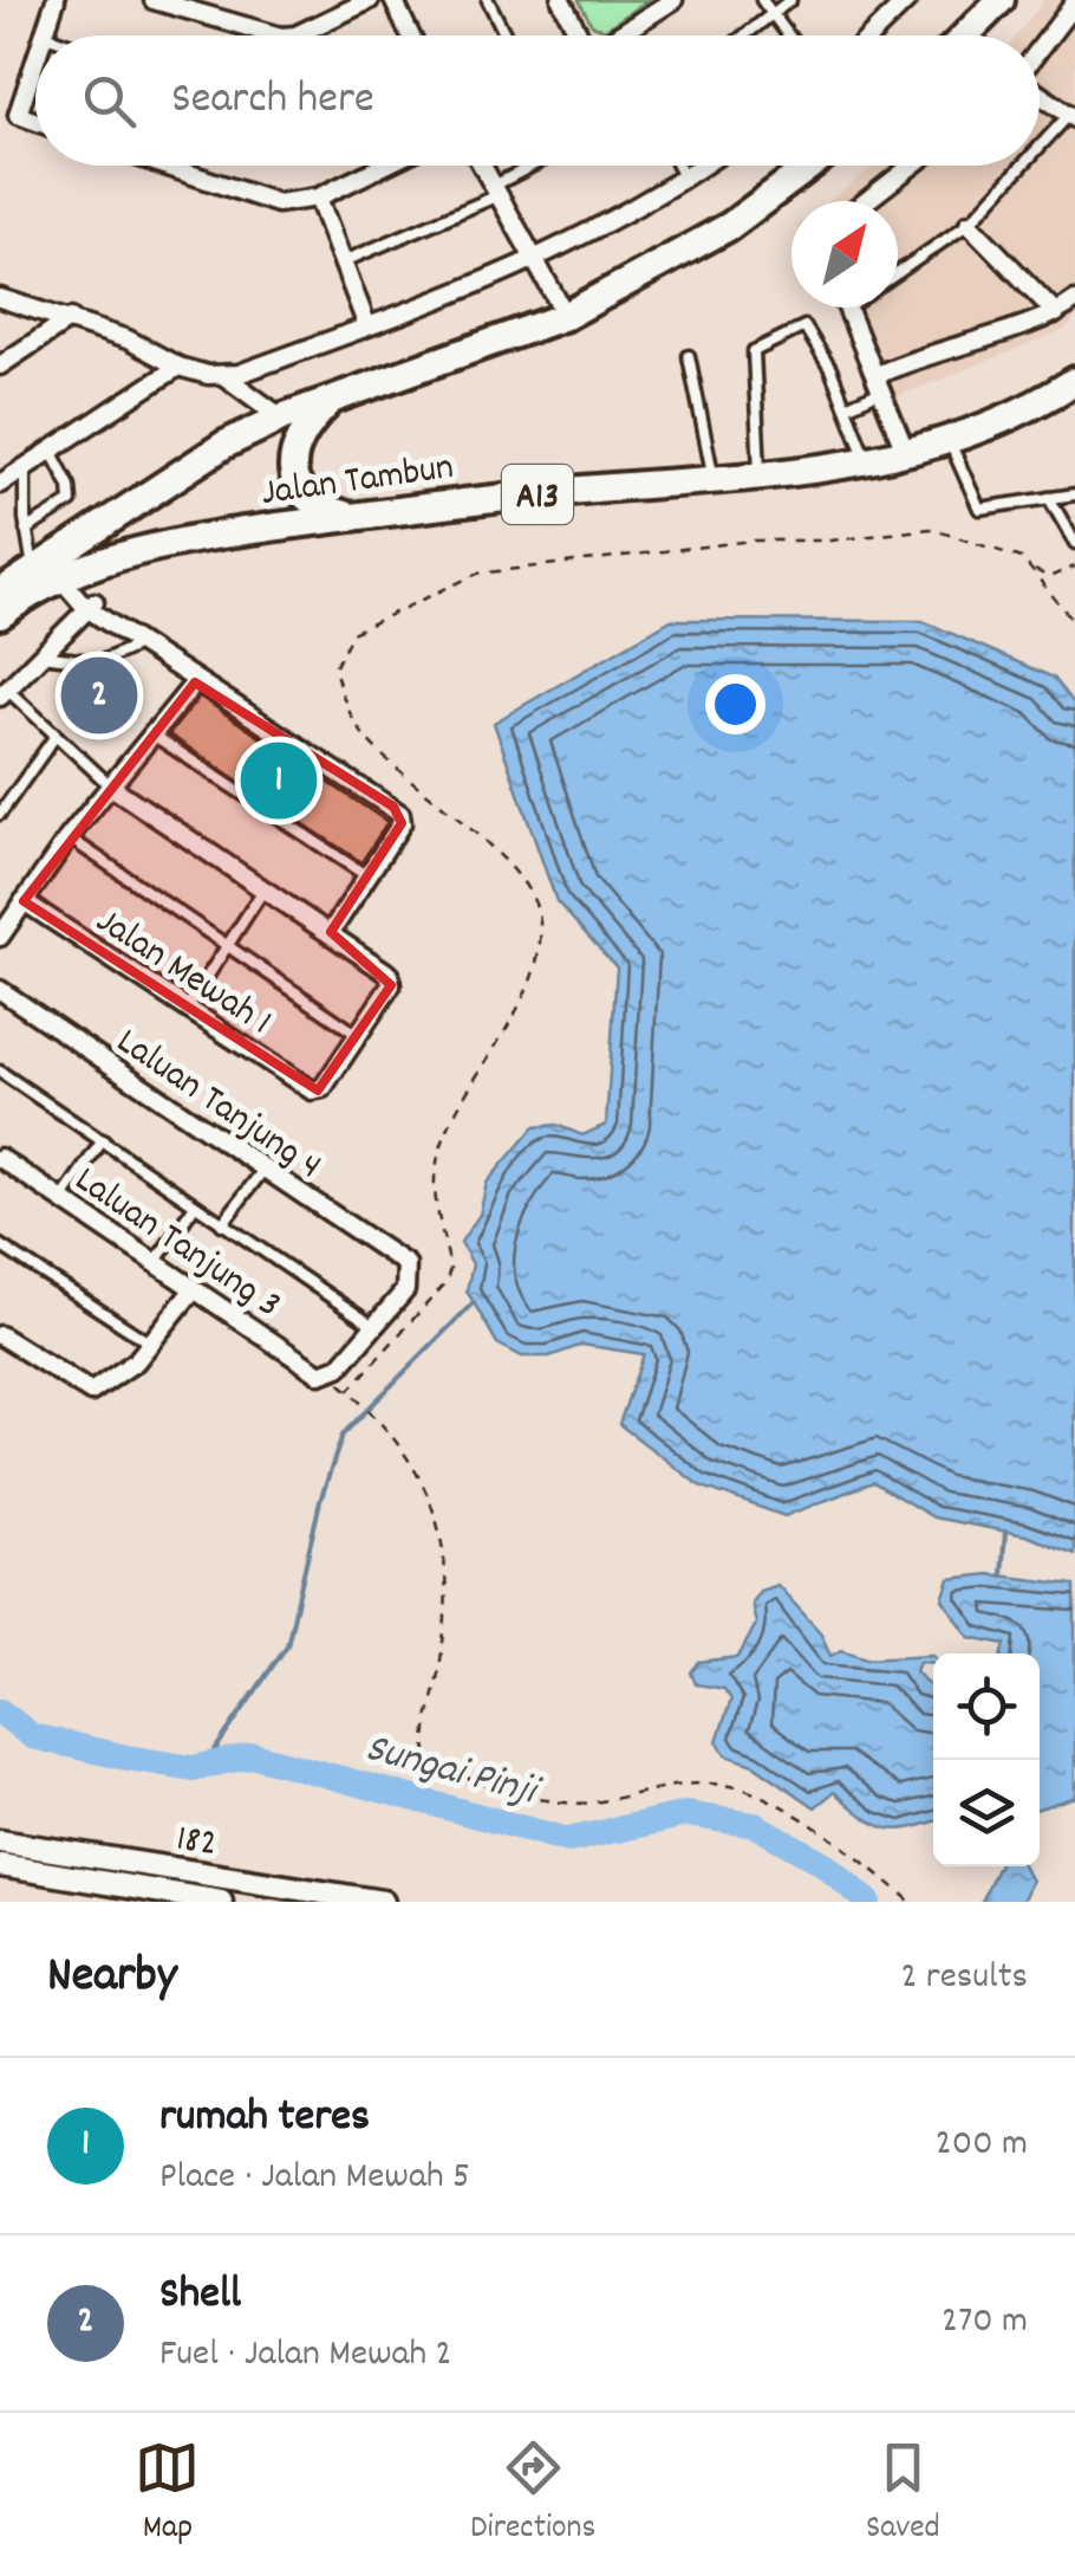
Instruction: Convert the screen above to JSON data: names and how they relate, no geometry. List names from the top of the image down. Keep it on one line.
{"streets":{"main road":["Jalan Tambun","A13"],"street":["Jalan Mewah 1","Laluan Tanjung 4","Laluan Tanjung 3","182"]},"water":["Sungai Pinji"],"north":"top right","page":{"search":"Search here","pins":["2","1"],"heading":["Nearby","2 results"],"list":[{"mark":"1","name":"rumah teres","note":"Place · Jalan Mewah 5","value":"200 m"},{"mark":"2","name":"Shell","note":"Fuel · Jalan Mewah 2","value":"270 m"}],"nav":["Map","Directions","Saved"]}}
